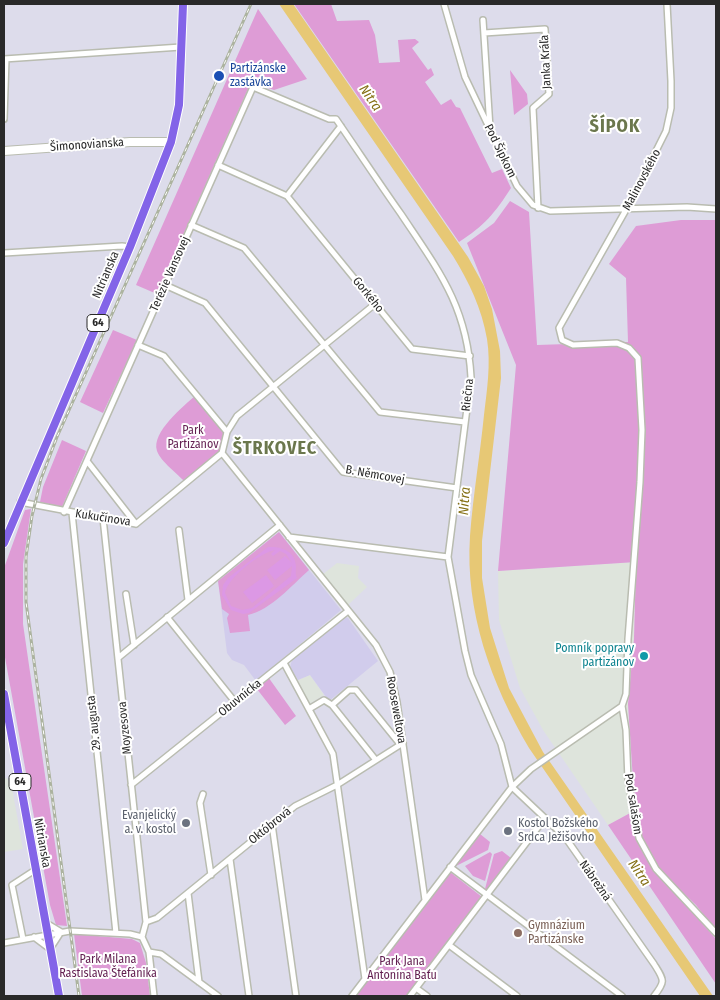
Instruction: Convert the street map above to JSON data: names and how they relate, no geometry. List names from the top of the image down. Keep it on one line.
{"streets":{"main road":["Nitrianska","64"],"street":["Janka Kráľa","Šimonovianska","Pod Šípkom","Malinovského","Terézie Vansovej","Gorkého","Riečna","B. Němcovej","Kukučínova","Obuvnícka","Rooseweltova","29. augusta","Moyzesova","Pod salašom","Októbrová","Nábrežná"]},"crossings":[["Janka Kráľa","Pod Šípkom"],["Šimonovianska","Nitrianska"],["Malinovského","Pod salašom"],["Terézie Vansovej","Gorkého"],["Terézie Vansovej","Riečna"],["Terézie Vansovej","B. Němcovej"],["Terézie Vansovej","Kukučínova"],["Nitrianska","Kukučínova"],["Gorkého","Riečna"],["Riečna","B. Němcovej"],["Riečna","Nábrežná"],["Kukučínova","Rooseweltova"],["Kukučínova","29. augusta"],["Kukučínova","Moyzesova"],["Obuvnícka","Rooseweltova"],["Obuvnícka","Moyzesova"],["Rooseweltova","Októbrová"],["Moyzesova","Októbrová"]],"districts":["ŠÍPOK","ŠTRKOVEC"],"water":["Nitra"],"parks":["Park Partizánov","Park Milana Rastislava Štefánika","Park Jana Antonína Baťu"],"places":["Partizánske zastávka","Pomník popravy partizánov","Evanjelický a. v. kostol","Kostol Božského Srdca Ježišovho","Gymnázium Partizánske"]}
